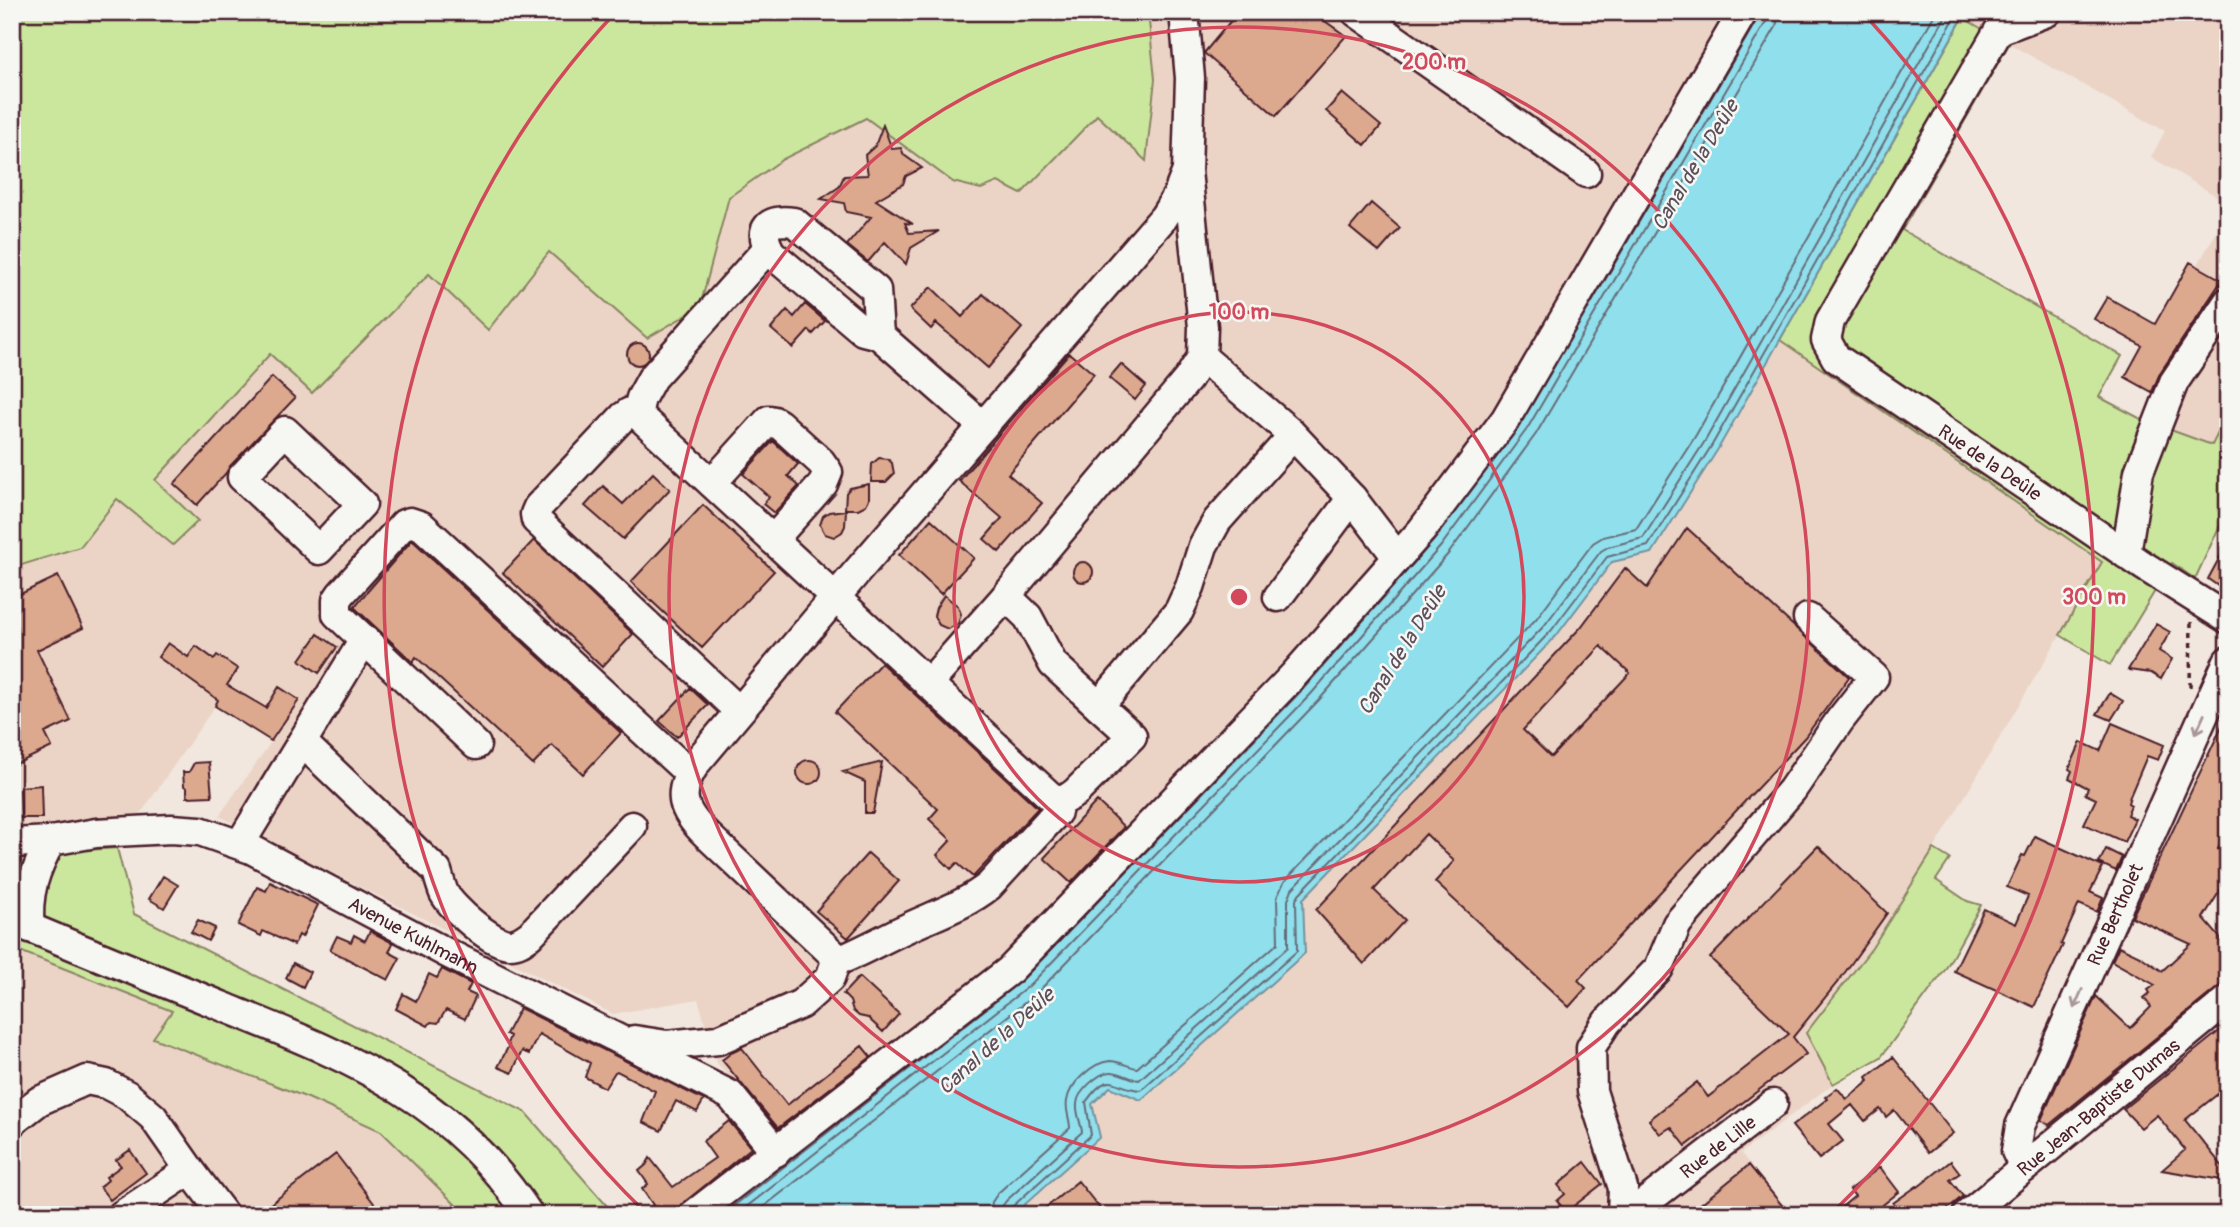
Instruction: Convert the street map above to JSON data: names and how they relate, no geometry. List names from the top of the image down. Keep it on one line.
{"streets":{"street":["Rue de la Deûle","Rue Bertholet","Avenue Kuhlmann","Rue Jean-Baptiste Dumas","Rue de Lille"]},"crossings":[["Rue Bertholet","Rue Jean-Baptiste Dumas"]],"one_way":["Rue Bertholet"],"water":["Canal de la Deûle"],"rings":["200 m","100 m","300 m"]}
